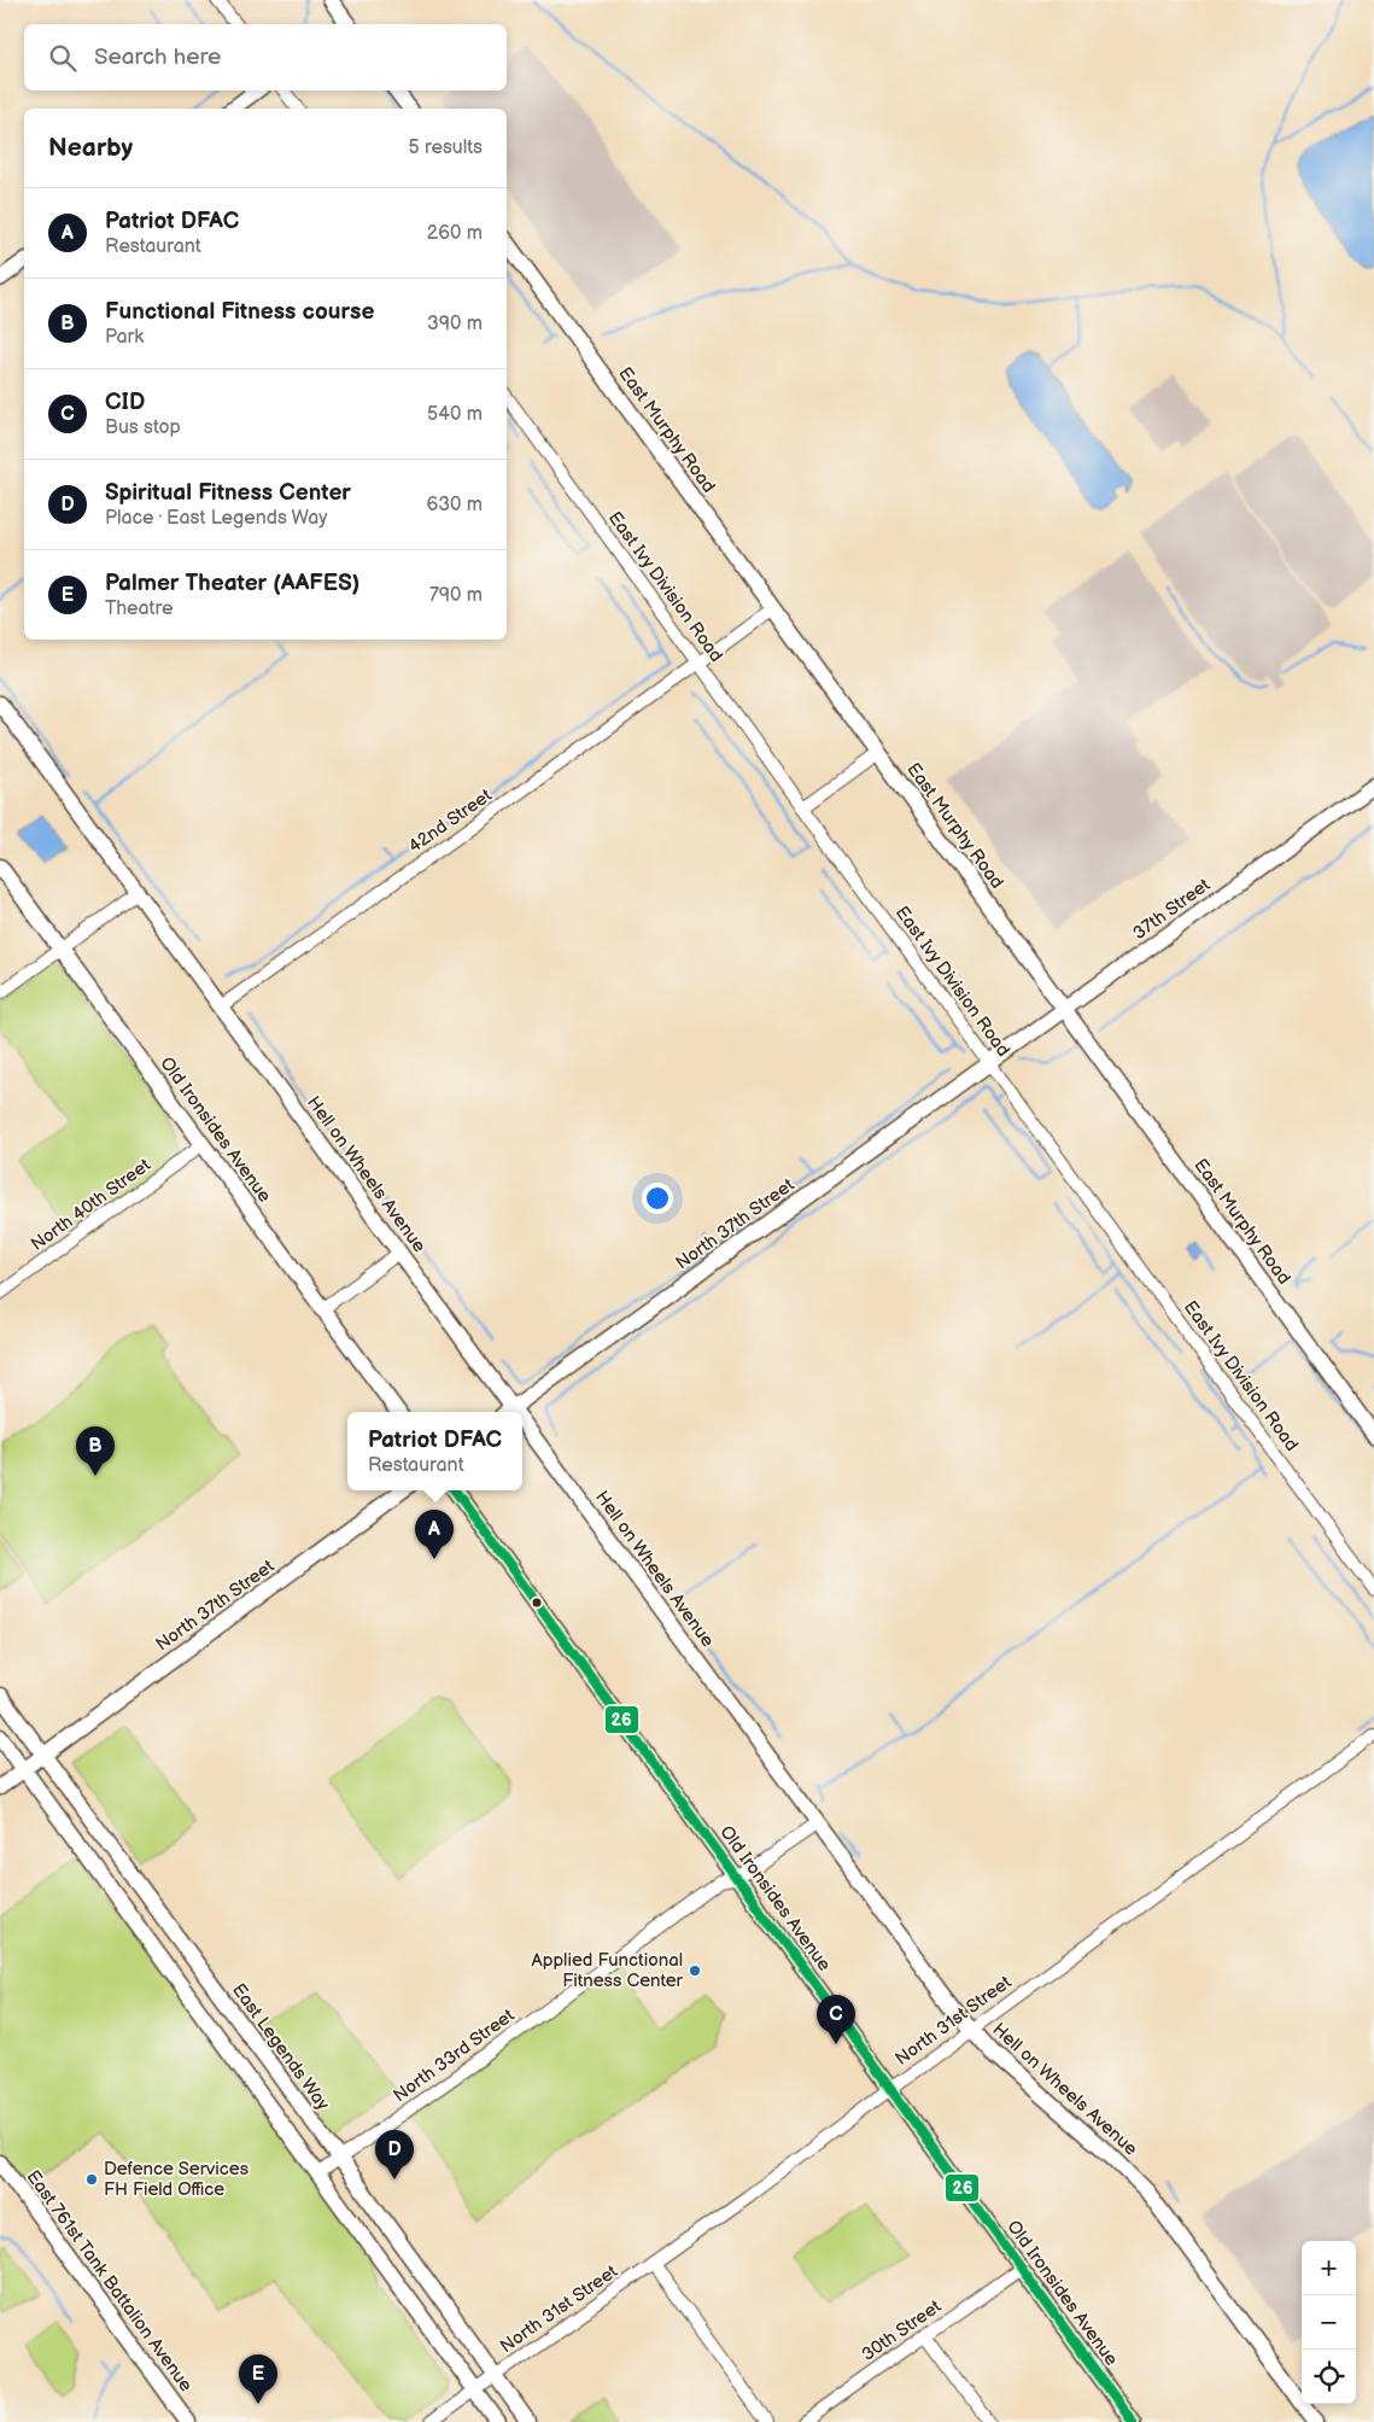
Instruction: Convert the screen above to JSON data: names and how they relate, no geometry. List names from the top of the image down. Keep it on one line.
{"streets":{"street":["East Murphy Road","East Ivy Division Road","42nd Street","37th Street","Old Ironsides Avenue","Hell on Wheels Avenue","North 40th Street","North 37th Street","North 31st Street","East Legends Way","North 33rd Street","East 761st Tank Battalion Avenue","30th Street"]},"crossings":[["East Murphy Road","42nd Street"],["East Murphy Road","37th Street"],["East Ivy Division Road","42nd Street"],["East Ivy Division Road","37th Street"],["East Ivy Division Road","North 37th Street"],["42nd Street","Hell on Wheels Avenue"],["37th Street","North 37th Street"],["Old Ironsides Avenue","North 40th Street"],["Old Ironsides Avenue","North 31st Street"],["Old Ironsides Avenue","North 33rd Street"],["Old Ironsides Avenue","30th Street"],["Hell on Wheels Avenue","North 37th Street"],["Hell on Wheels Avenue","North 31st Street"],["Hell on Wheels Avenue","North 33rd Street"],["North 37th Street","East Legends Way"],["North 31st Street","East Legends Way"],["East Legends Way","North 33rd Street"]],"places":["Applied Functional Fitness Center","Defence Services FH Field Office"],"lines":["transit line 26"],"page":{"search":"Search here","heading":["Nearby","5 results"],"list":[{"mark":"A","name":"Patriot DFAC","note":"Restaurant","value":"260 m"},{"mark":"B","name":"Functional Fitness course","note":"Park","value":"390 m"},{"mark":"C","name":"CID","note":"Bus stop","value":"540 m"},{"mark":"D","name":"Spiritual Fitness Center","note":"Place · East Legends Way","value":"630 m"},{"mark":"E","name":"Palmer Theater (AAFES)","note":"Theatre","value":"790 m"}],"popup":["Patriot DFAC","Restaurant"],"pins":["B","A","C","D","E"],"map_buttons":["+","−"]}}
